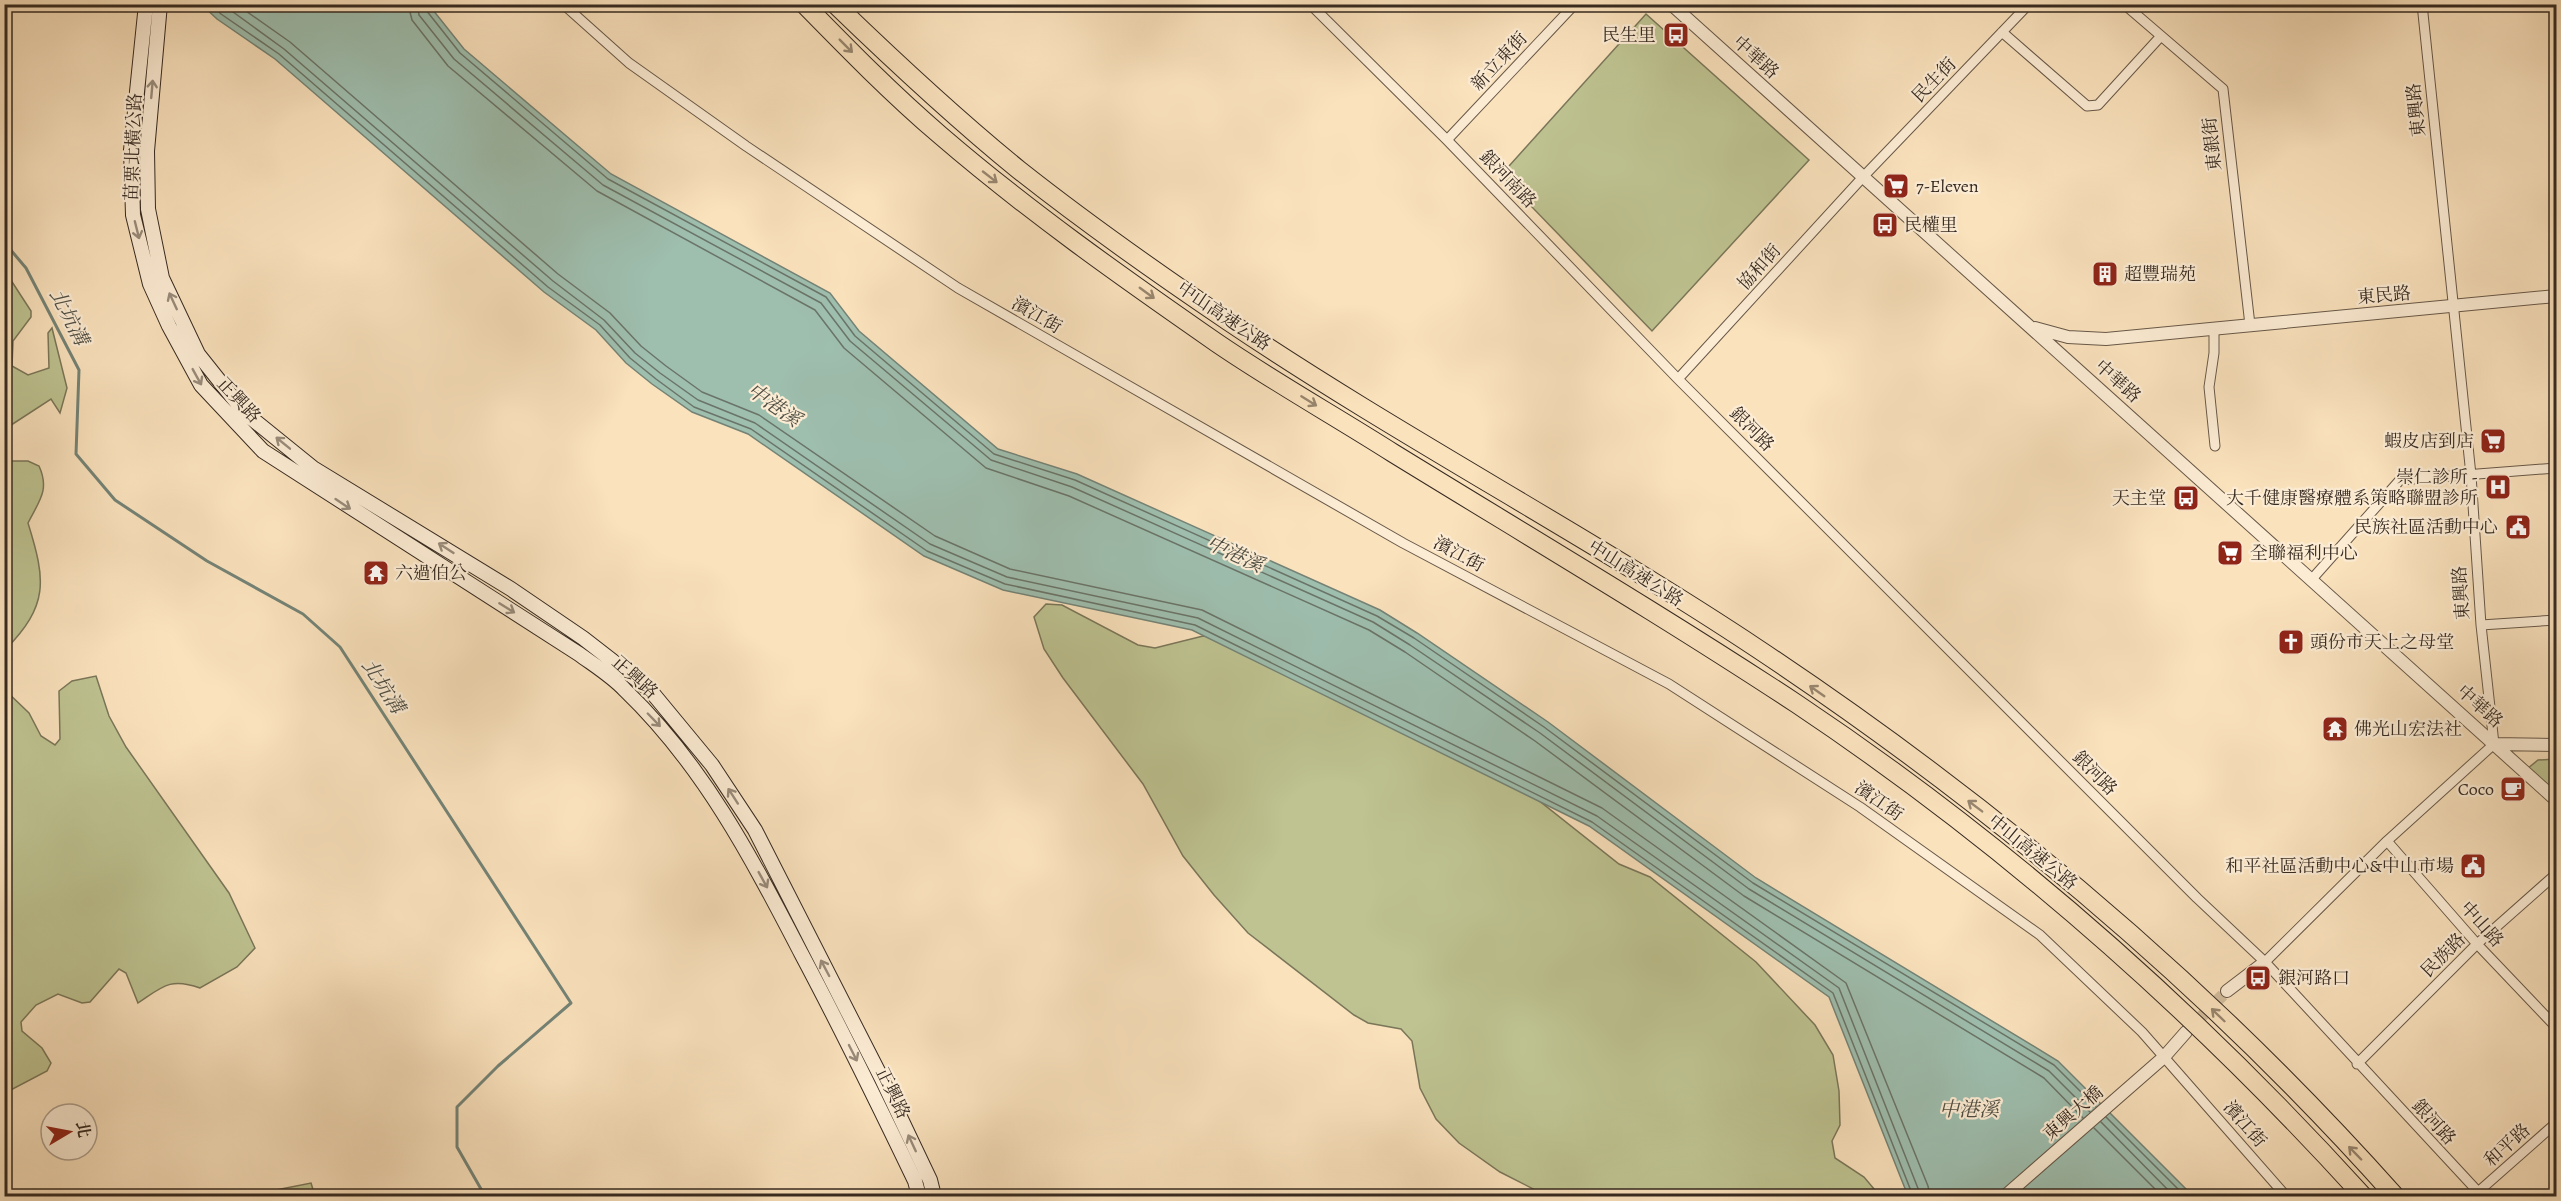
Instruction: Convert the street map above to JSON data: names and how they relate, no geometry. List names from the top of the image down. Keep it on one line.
{"streets":{"highway":["中山高速公路"],"main road":["苗栗北橫公路","正興路"],"street":["中華路","新立東街","民生街","東興路","東銀街","銀河南路","協和街","東民路","濱江街","銀河路","中山路","民族路","東興大橋","和平路"]},"crossings":[["中華路","民生街"],["中華路","東興路"],["中華路","協和街"],["中華路","東民路"],["新立東街","銀河南路"],["民生街","協和街"],["東興路","東民路"],["東銀街","東民路"],["苗栗北橫公路","正興路"],["銀河南路","協和街"],["銀河南路","銀河路"],["協和街","銀河路"],["濱江街","東興大橋"],["銀河路","民族路"],["銀河路","和平路"],["中山路","民族路"]],"water":["北坑溝","中港溪"],"places":{"bus stop":["民生里","民權里","天主堂","銀河路口"],"supermarket":["7-Eleven","蝦皮店到店","全聯福利中心"],"building":["超豐瑞苑"],"hospital":["崇仁診所 - 大千健康醫療體系策略聯盟診所"],"public building":["民族社區活動中心","和平社區活動中心&中山市場"],"temple":["六過伯公","佛光山宏法社"],"church":["頭份市天上之母堂"],"cafe":["Coco"]},"north":"right"}
